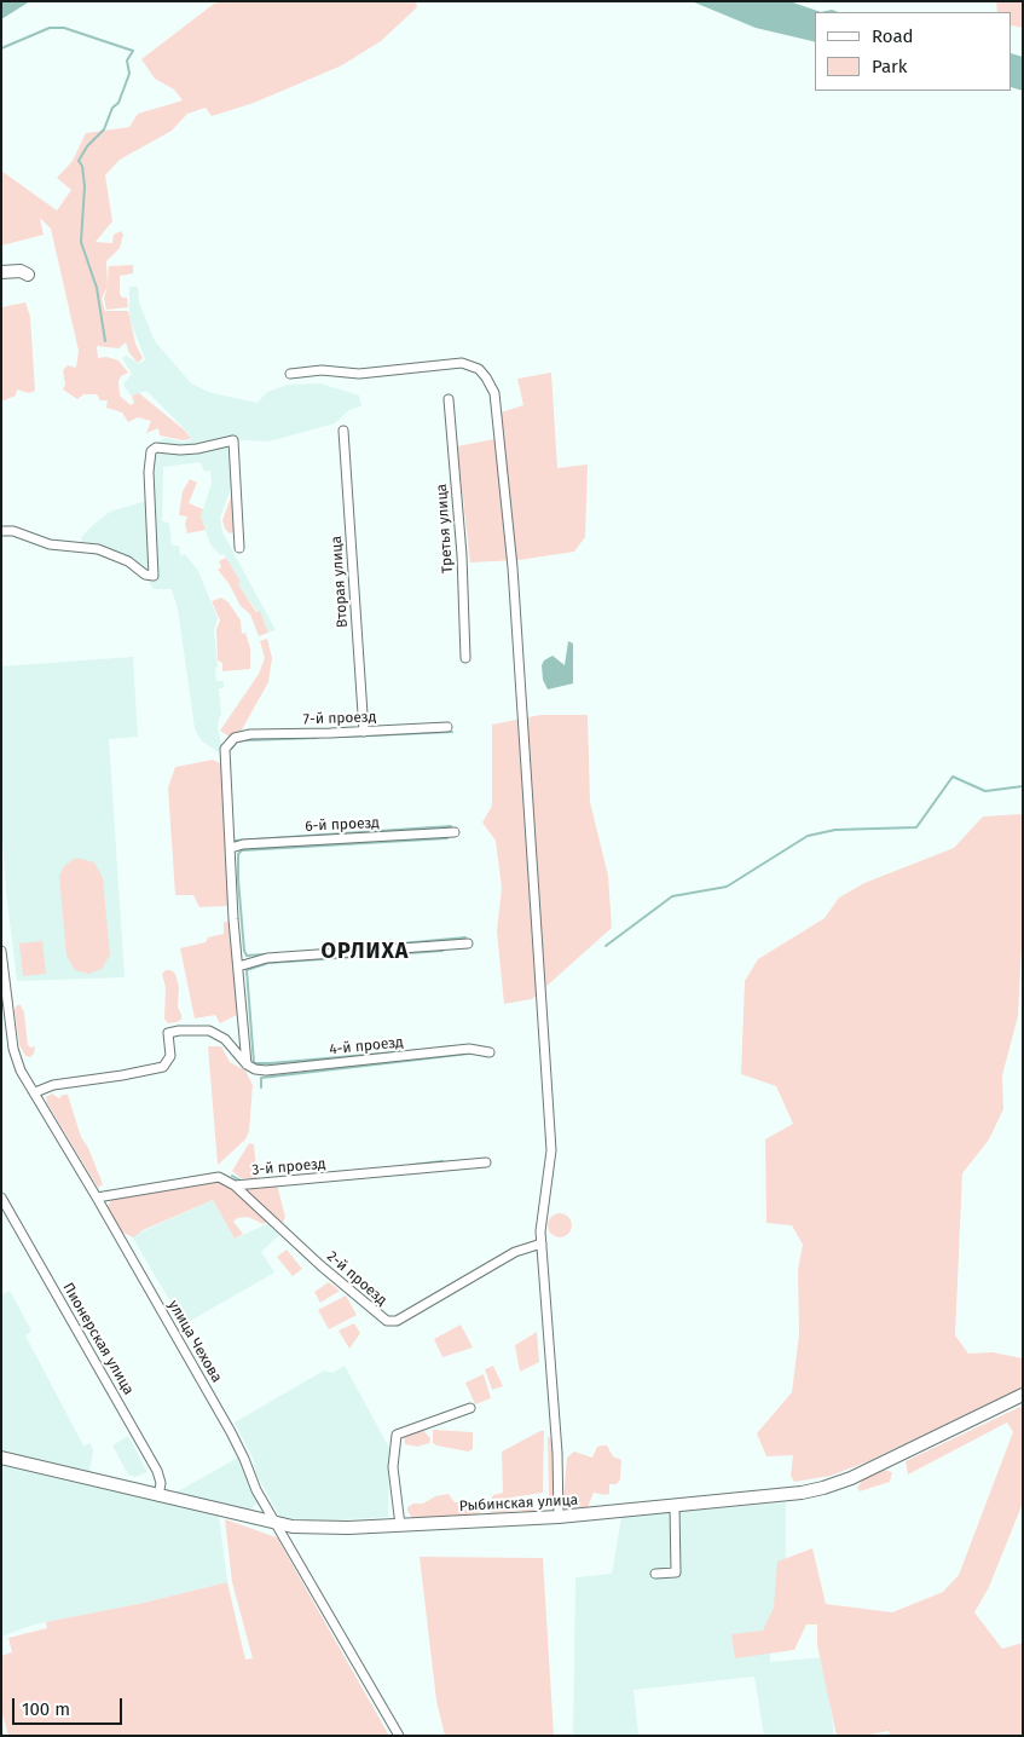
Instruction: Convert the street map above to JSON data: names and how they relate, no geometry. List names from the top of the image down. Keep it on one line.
{"streets":{"main road":["Рыбинская улица"],"street":["Третья улица","Вторая улица","7-й проезд","6-й проезд","4-й проезд","3-й проезд","2-й проезд","Пионерская улица","улица Чехова"]},"crossings":[["Вторая улица","7-й проезд"],["7-й проезд","6-й проезд"],["3-й проезд","2-й проезд"],["3-й проезд","улица Чехова"],["Пионерская улица","Рыбинская улица"],["улица Чехова","Рыбинская улица"]],"districts":["ОРЛИХА"],"legend":["Road","Park"],"scale_bar":"100 m"}
